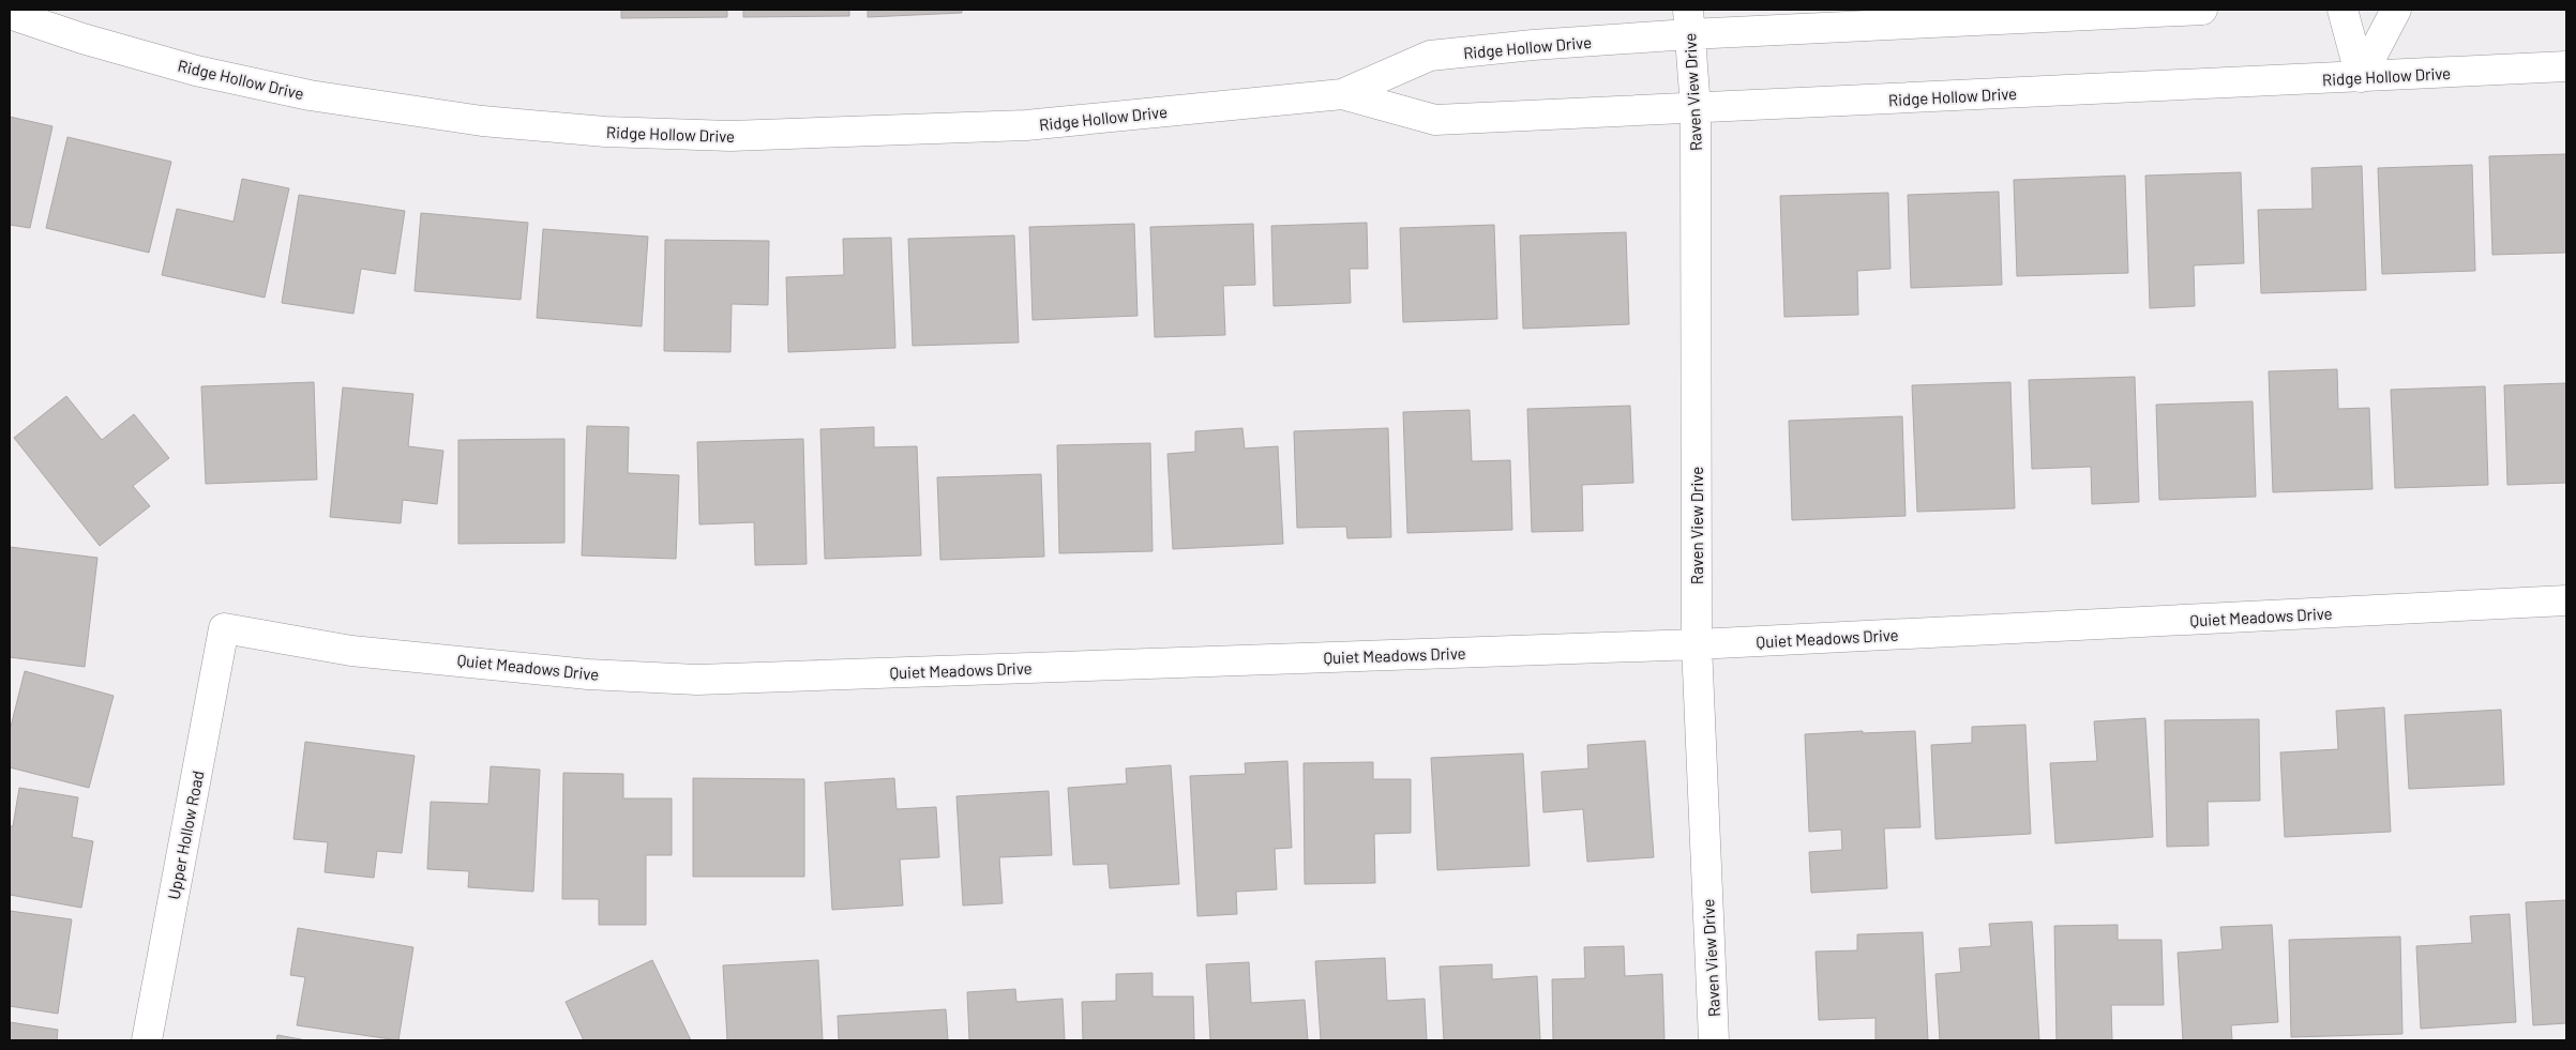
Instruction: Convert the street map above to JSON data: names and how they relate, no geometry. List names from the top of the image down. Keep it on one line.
{"streets":{"street":["Ridge Hollow Drive","Raven View Drive","Quiet Meadows Drive","Upper Hollow Road"]},"crossings":[["Ridge Hollow Drive","Raven View Drive"],["Raven View Drive","Quiet Meadows Drive"],["Quiet Meadows Drive","Upper Hollow Road"]]}
